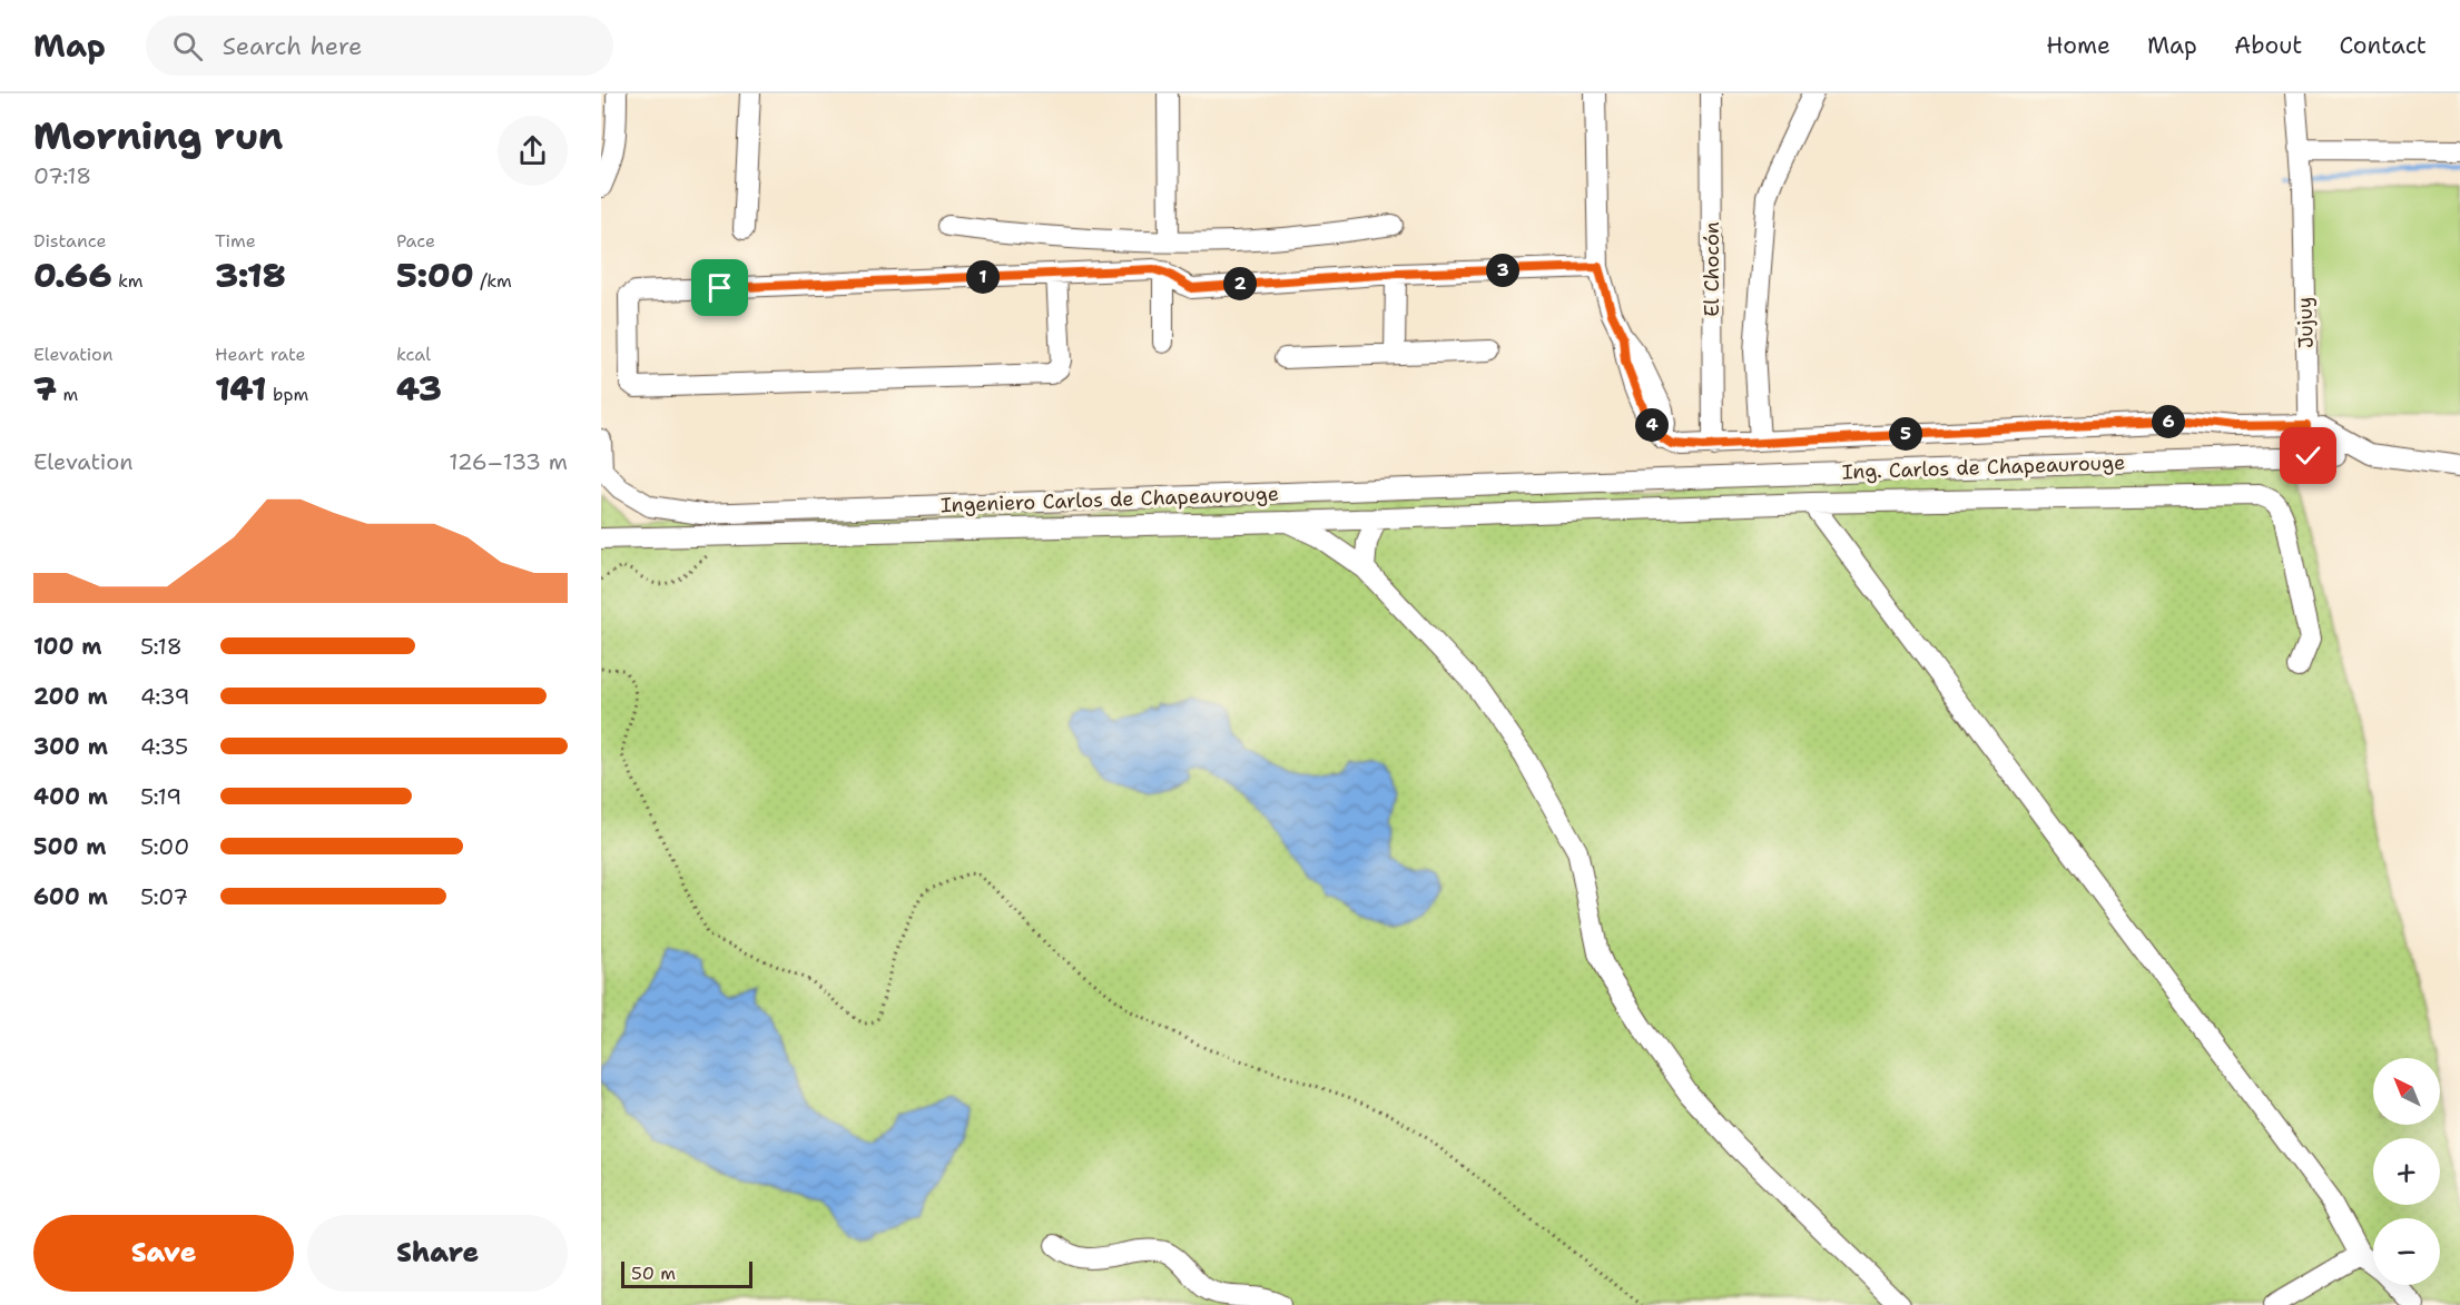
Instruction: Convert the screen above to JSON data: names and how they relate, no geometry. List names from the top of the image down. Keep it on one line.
{"streets":{"street":["El Chocón","Jujuy","Ing. Carlos de Chapeaurouge","Ingeniero Carlos de Chapeaurouge"]},"crossings":[["Jujuy","Ing. Carlos de Chapeaurouge"],["Ing. Carlos de Chapeaurouge","Ingeniero Carlos de Chapeaurouge"]],"scale_bar":"50 m","north":"top left","page":{"header":"Map","search":"Search here","nav":["Home","Map","About","Contact"],"heading":["Morning run","07:18"],"stats":[["Distance","0.66 km"],["Time","3:18"],["Pace","5:00 /km"],["Elevation","7 m"],["Heart rate","141 bpm"],["kcal","43"]],"pins":["3","1","2","6","4","5"],"chart":["Elevation","126–133 m"],"list":[{"name":"100 m","note":"5:18"},{"name":"200 m","note":"4:39"},{"name":"300 m","note":"4:35"},{"name":"400 m","note":"5:19"},{"name":"500 m","note":"5:00"},{"name":"600 m","note":"5:07"}],"map_buttons":["+","−"],"buttons":["Save","Share"],"scale":"50 m"}}
